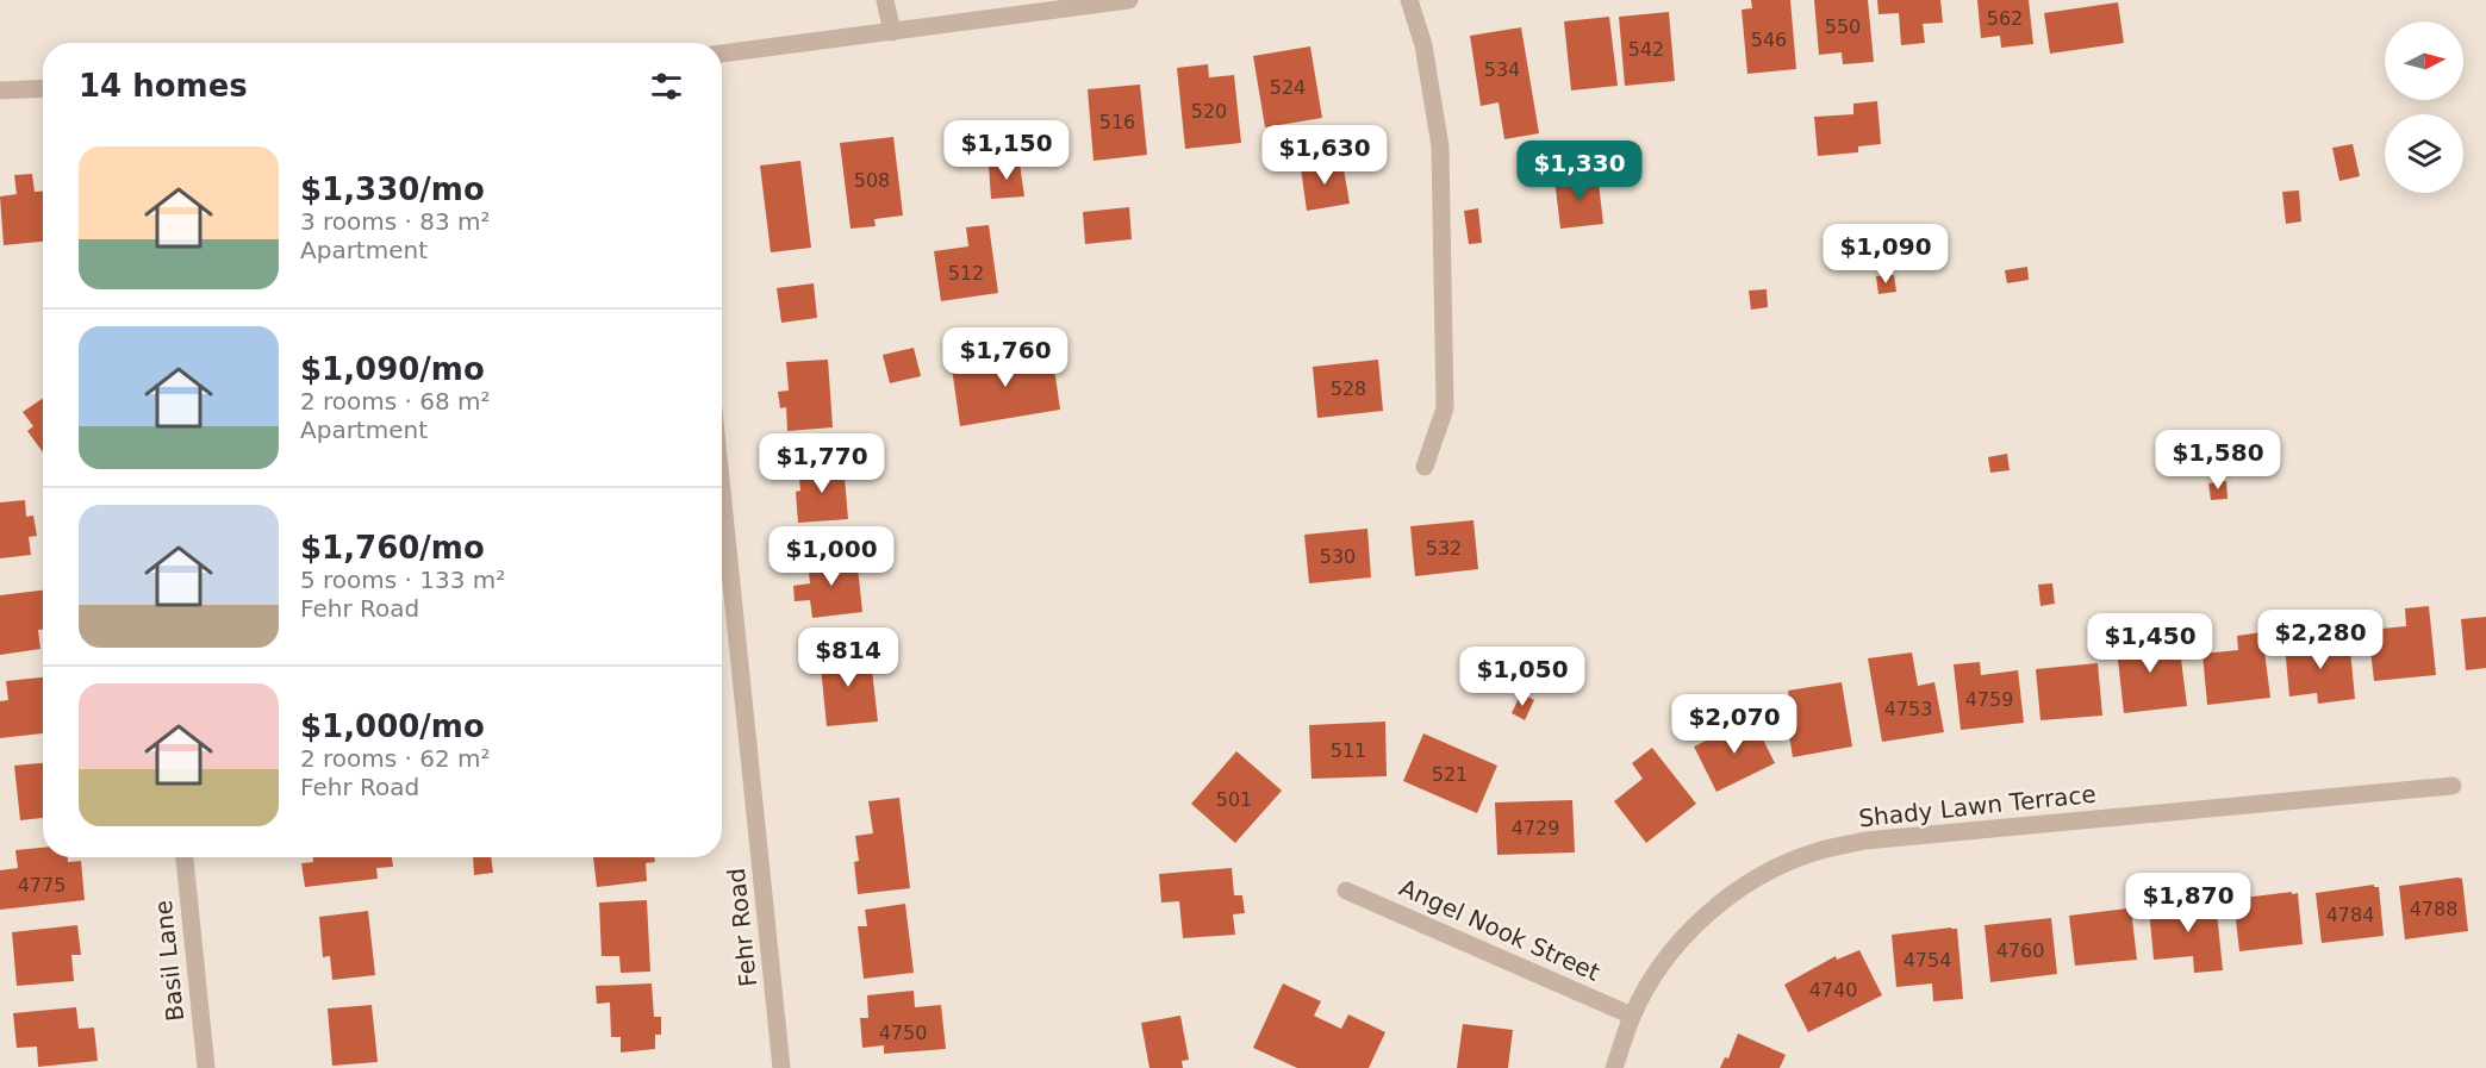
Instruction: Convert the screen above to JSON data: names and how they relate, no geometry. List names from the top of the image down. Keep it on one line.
{"streets":{"street":["Shady Lawn Terrace","Fehr Road","Angel Nook Street","Basil Lane"]},"crossings":[["Shady Lawn Terrace","Angel Nook Street"]],"house_numbers":["562","550","546","542","534","524","520","516","508","512","528","532","530","4759","4753","511","521","501","4729","4775","4788","4784","4760","4754","4740","4750"],"north":"right","page":{"heading":"14 homes","price":["$1,150","$1,630","$1,330","$1,090","$1,760","$1,580","$1,770","$1,000","$2,280","$1,450","$814","$1,050","$2,070","$1,870"],"list":[{"name":"$1,330/mo","note":"3 rooms · 83 m² · Apartment"},{"name":"$1,090/mo","note":"2 rooms · 68 m² · Apartment"},{"name":"$1,760/mo","note":"5 rooms · 133 m² · Fehr Road"},{"name":"$1,000/mo","note":"2 rooms · 62 m² · Fehr Road"}]}}
